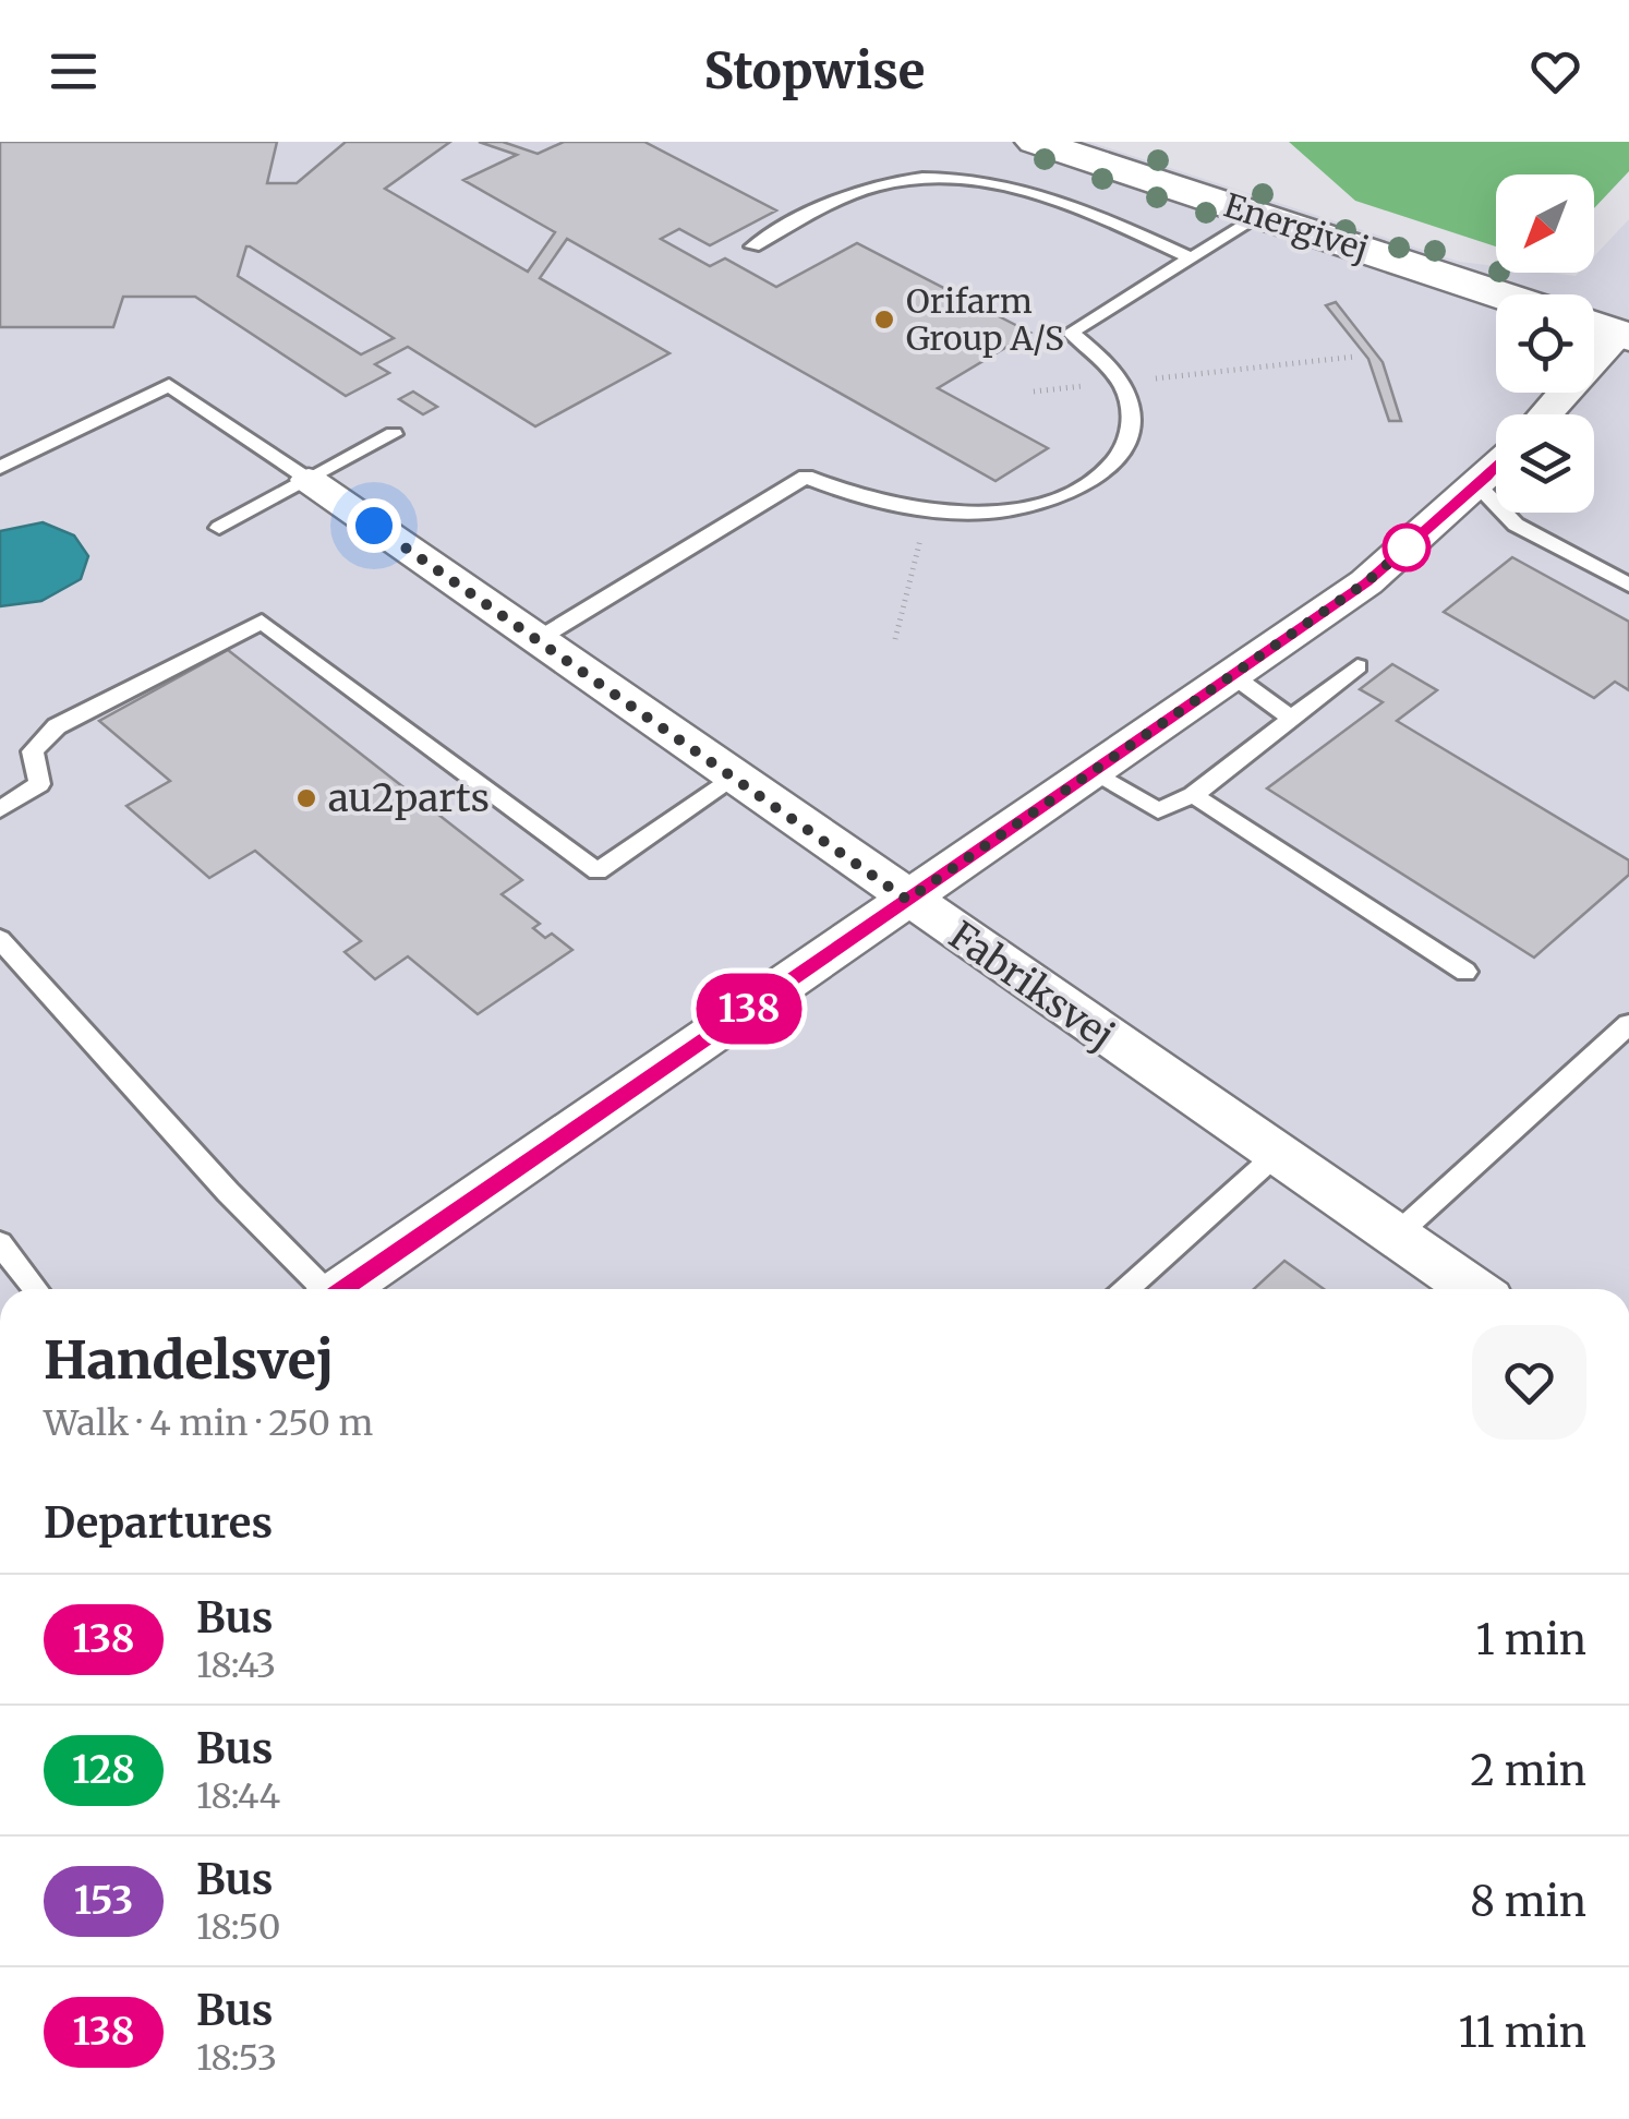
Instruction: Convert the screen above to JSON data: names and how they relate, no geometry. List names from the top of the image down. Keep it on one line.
{"streets":{"street":["Energivej","Fabriksvej"]},"places":["Orifarm Group A/S","au2parts"],"lines":["bus line 138"],"north":"bottom left","page":{"header":"Stopwise","on_map":"138","heading":[["Handelsvej","Walk · 4 min · 250 m"],"Departures"],"list":[{"mark":"138","name":"Bus","note":"18:43","value":"1 min"},{"mark":"128","name":"Bus","note":"18:44","value":"2 min"},{"mark":"153","name":"Bus","note":"18:50","value":"8 min"},{"mark":"138","name":"Bus","note":"18:53","value":"11 min"}]}}
